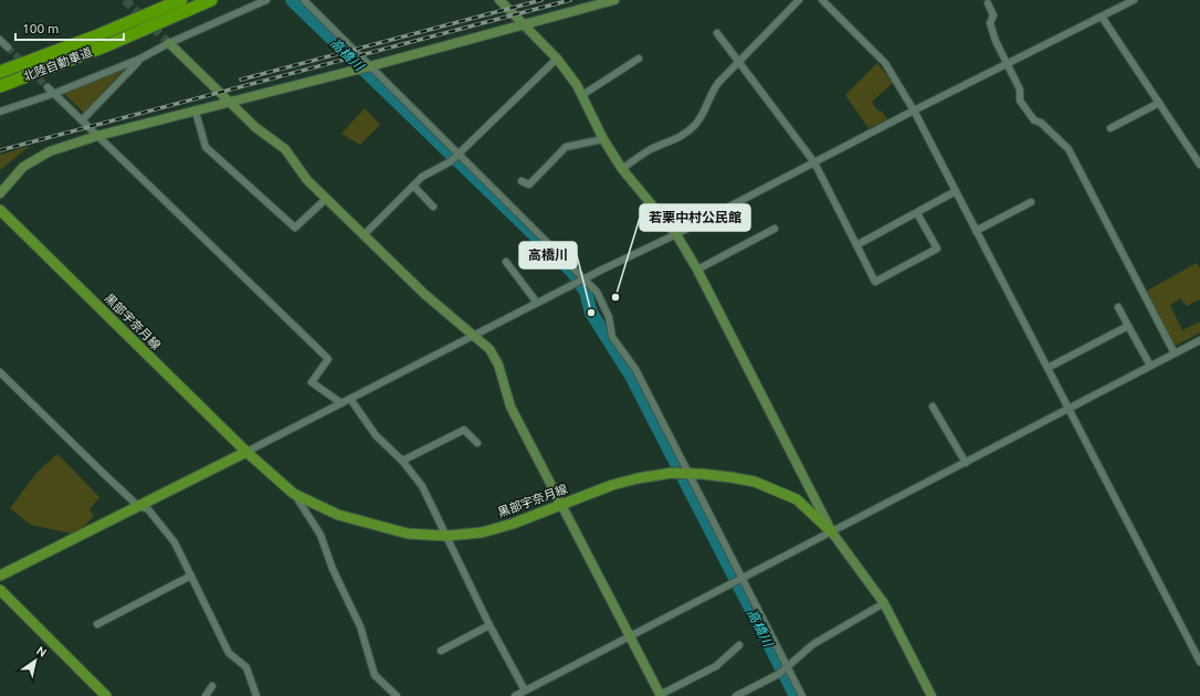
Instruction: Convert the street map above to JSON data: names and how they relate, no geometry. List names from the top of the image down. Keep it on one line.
{"streets":{"highway":["北陸自動車道"],"main road":["黒部宇奈月線"]},"water":["高橋川"],"places":["若栗中村公民館","高橋川"],"scale_bar":"100 m","north":"top right"}
